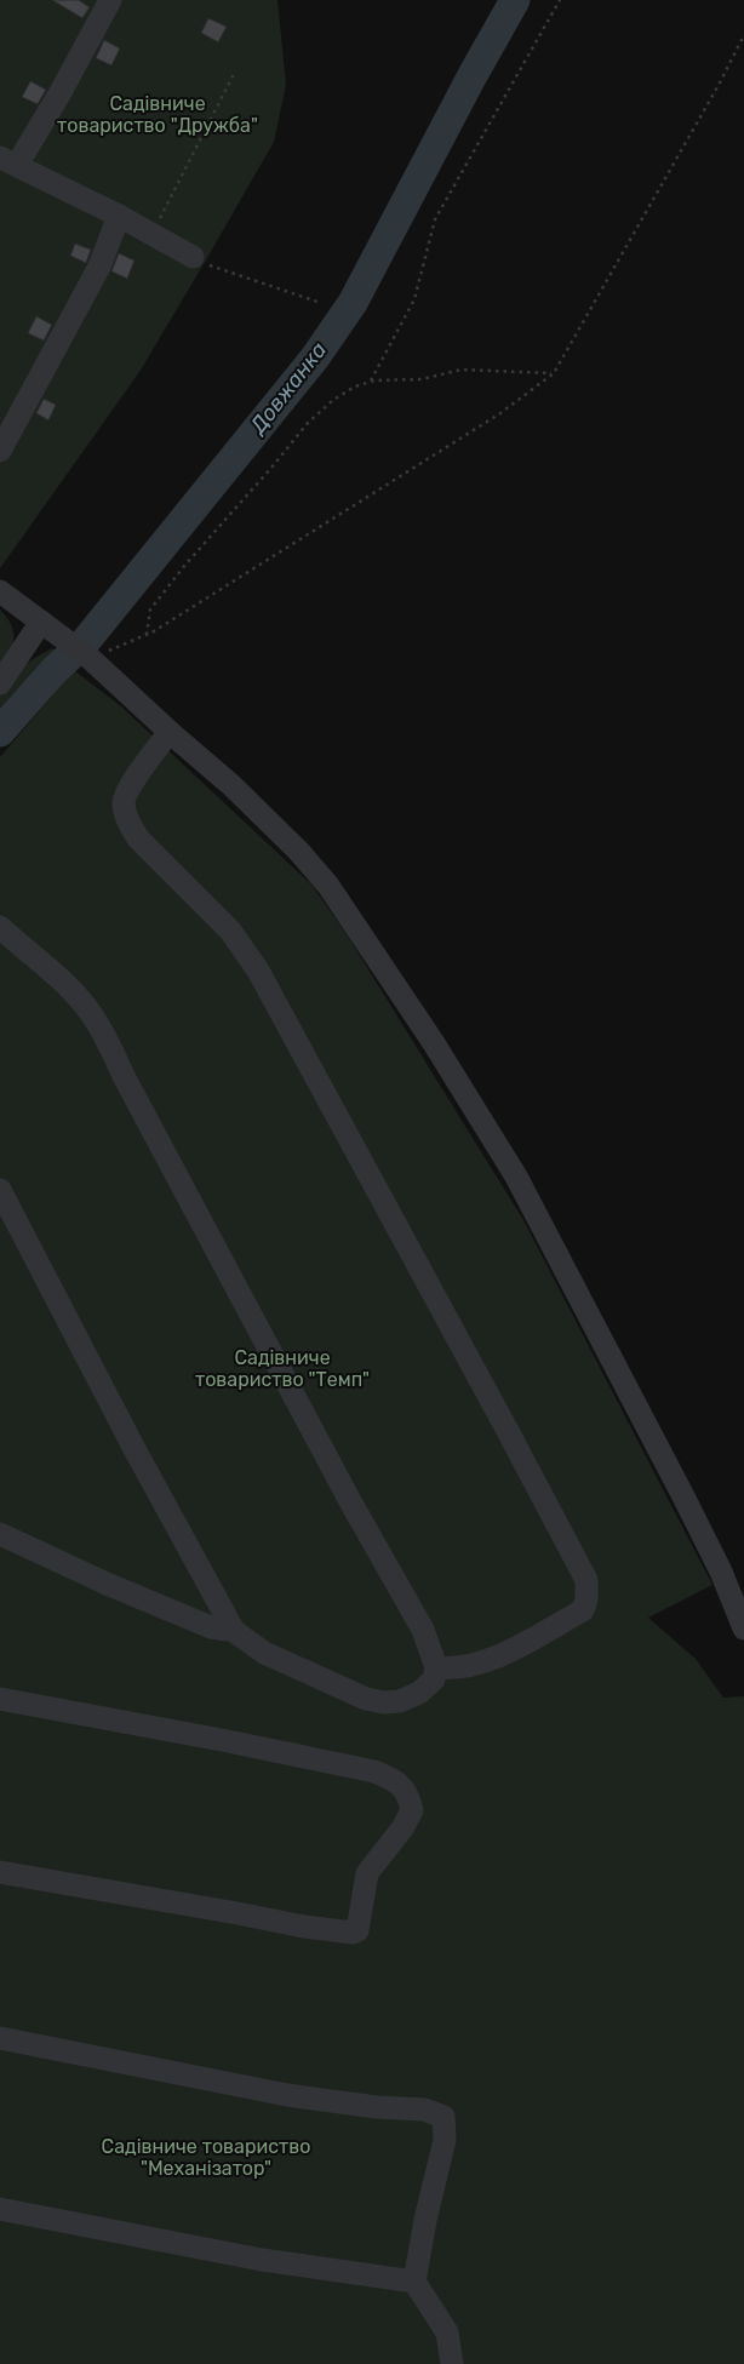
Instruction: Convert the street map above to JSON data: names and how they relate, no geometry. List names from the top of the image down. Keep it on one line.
{"water":["Довжанка"],"parks":["Садівниче товариство \"Дружба\"","Садівниче товариство \"Темп\"","Садівниче товариство \"Механізатор\""]}
